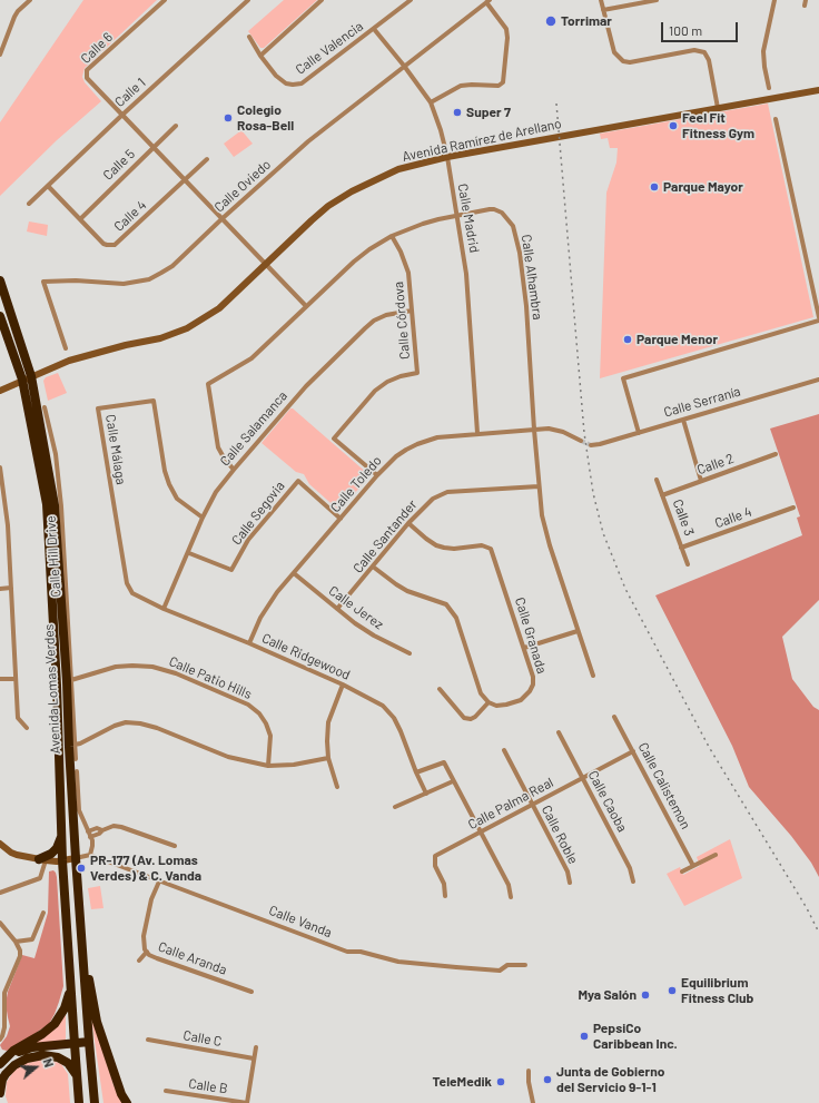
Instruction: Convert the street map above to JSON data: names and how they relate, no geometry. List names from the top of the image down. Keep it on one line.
{"streets":{"highway":["Avenida Lomas Verdes"],"street":["Calle 6","Calle Valencia","Calle 1","Avenida Ramírez de Arellano","Calle 5","Calle Oviedo","Calle 4","Calle Madrid","Calle Alhambra","Calle Córdova","Calle Serranía","Calle Salamanca","Calle Málaga","Calle 2","Calle Toledo","Calle Segovia","Calle 3","Calle Santander","Calle Hill Drive","Calle Jerez","Calle Granada","Calle Ridgewood","Calle Patio Hills","Calle Calistemon","Calle Caoba","Calle Palma Real","Calle Roble","Calle Vanda","Calle Aranda","Calle C","Calle B"]},"crossings":[["Calle 6","Calle 1"],["Calle Valencia","Calle Madrid"],["Calle 1","Calle 4"],["Avenida Ramírez de Arellano","Calle Madrid"],["Avenida Ramírez de Arellano","Avenida Lomas Verdes"],["Calle 5","Calle 4"],["Calle Oviedo","Calle Madrid"],["Calle 4","Calle 3"],["Calle Madrid","Calle Alhambra"],["Calle Madrid","Calle Toledo"],["Calle Alhambra","Calle Córdova"],["Calle Alhambra","Calle Salamanca"],["Calle Alhambra","Calle Toledo"],["Calle Alhambra","Calle Santander"],["Calle Córdova","Calle Salamanca"],["Calle Córdova","Calle Toledo"],["Calle Salamanca","Calle Málaga"],["Calle Salamanca","Calle Segovia"],["Calle Salamanca","Calle Ridgewood"],["Calle Málaga","Calle Ridgewood"],["Calle 2","Calle 3"],["Calle Toledo","Calle Segovia"],["Calle Toledo","Calle Jerez"],["Calle Toledo","Calle Ridgewood"],["Calle Santander","Calle Jerez"],["Calle Santander","Calle Granada"],["Calle Hill Drive","Calle Patio Hills"],["Calle Calistemon","Calle Palma Real"],["Calle Caoba","Calle Palma Real"],["Calle Palma Real","Calle Roble"],["Calle Vanda","Calle Aranda"]],"places":["Torrimar","Super 7","Colegio Rosa-Bell","Feel Fit Fitness Gym","Parque Mayor","Parque Menor","PR-177 (Av. Lomas Verdes) & C. Vanda","Equilibrium Fitness Club","Mya Salón","PepsiCo Caribbean Inc.","Junta de Gobierno del Servicio 9-1-1","TeleMedik"],"scale_bar":"100 m","north":"right"}
